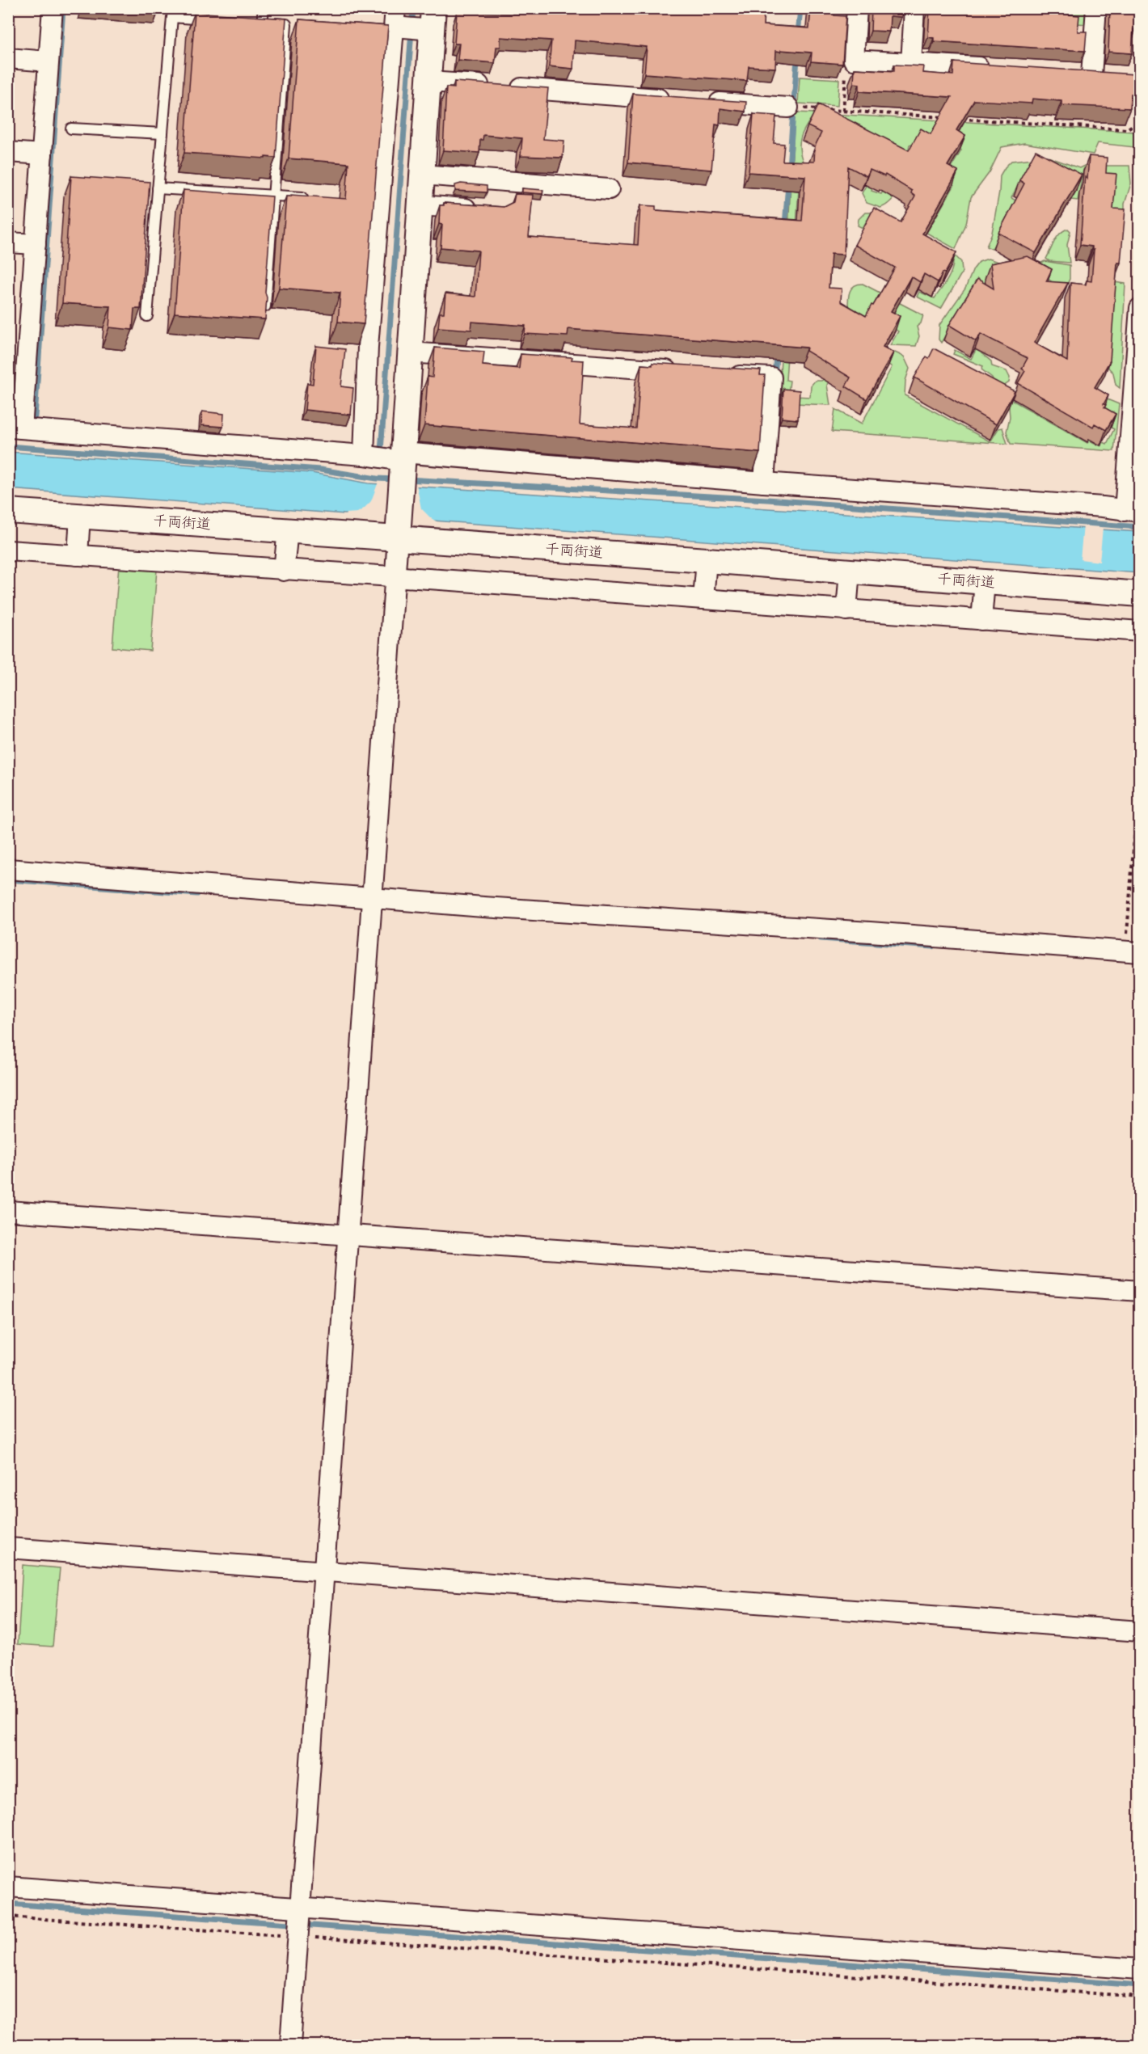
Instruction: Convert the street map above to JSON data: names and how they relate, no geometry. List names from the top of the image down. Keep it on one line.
{"streets":{"street":["千両街道"]}}
